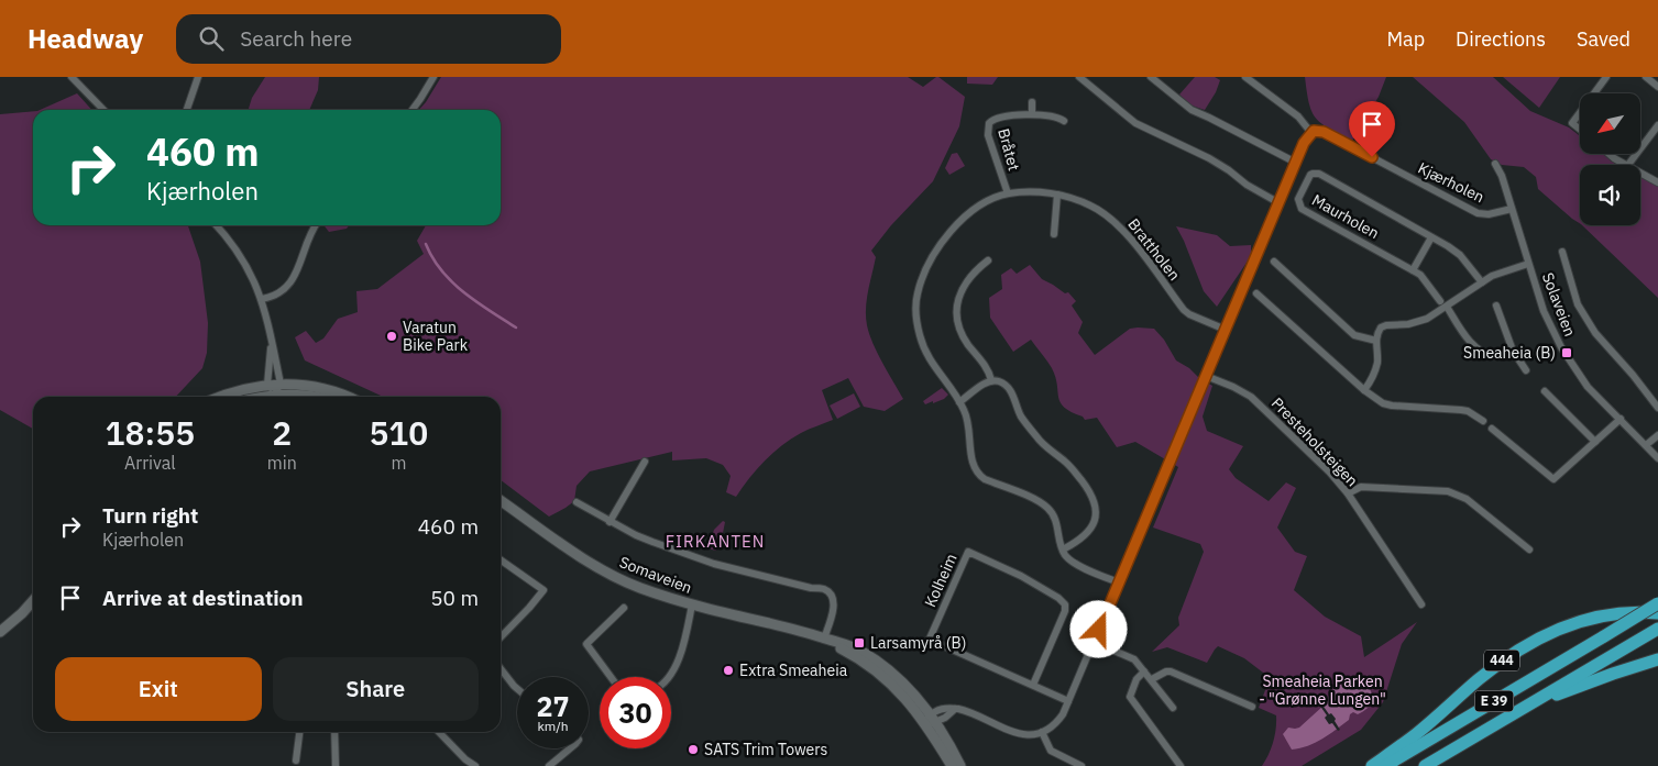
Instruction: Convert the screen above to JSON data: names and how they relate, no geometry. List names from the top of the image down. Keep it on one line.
{"streets":{"highway":["444","E 39"],"main road":["Somaveien"],"street":["Bråtet","Kjærholen","Maurholen","Brattholen","Solaveien","Presteholsteigen","Kolheim"]},"crossings":[["Bråtet","Brattholen"],["Kjærholen","Solaveien"]],"districts":["FIRKANTEN"],"parks":["Smeaheia Parken - \"Grønne Lungen\""],"places":{"other":["Varatun Bike Park","Extra Smeaheia","SATS Trim Towers"],"transit":["Smeaheia (B)","Larsamyrå (B)"]},"north":"bottom left","page":{"header":"Headway","search":"Search here","nav":["Map","Directions","Saved"],"turn":["460 m","Kjærholen"],"eta":["18:55","Arrival","2","min","510","m"],"list":[{"name":"Turn right","note":"Kjærholen","value":"460 m"},{"name":"Arrive at destination","value":"50 m"}],"buttons":["Exit","Share"],"speed":"27 km/h","limit":"30"}}
